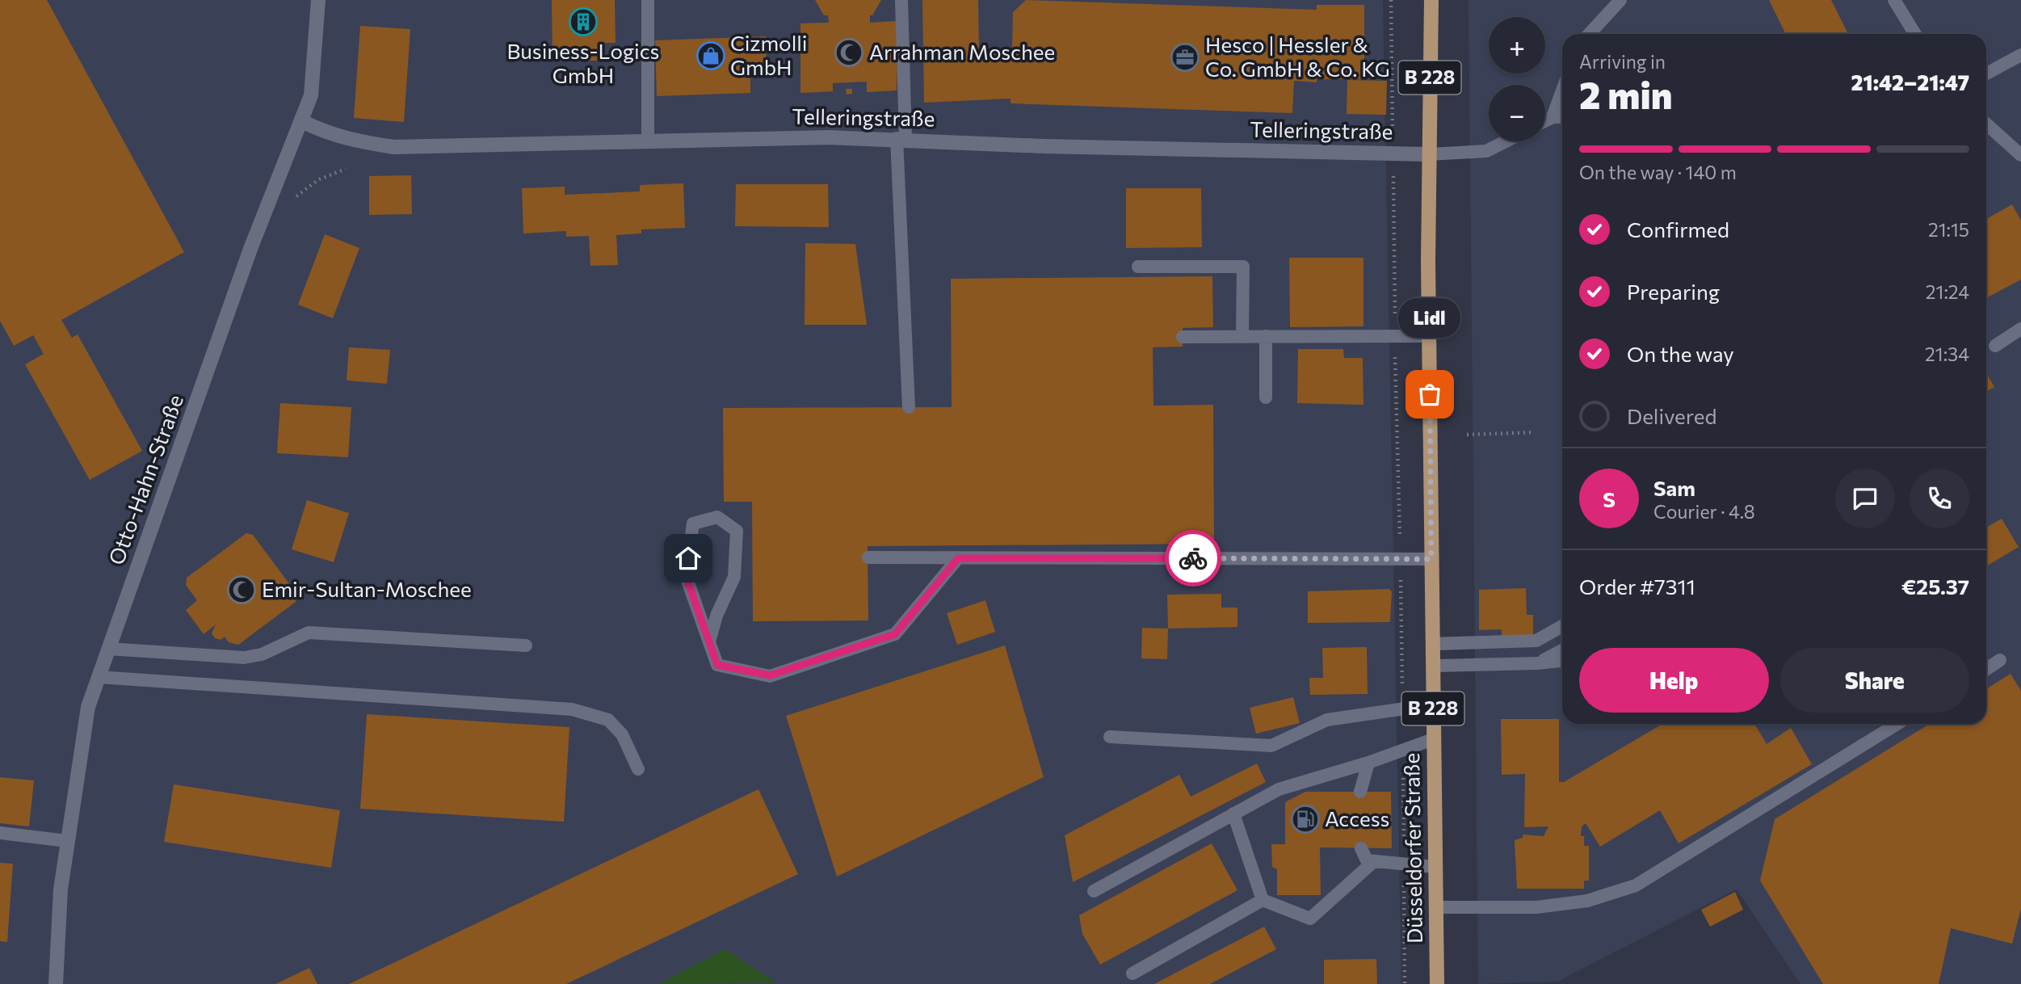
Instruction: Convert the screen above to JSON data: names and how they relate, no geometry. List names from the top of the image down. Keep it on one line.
{"streets":{"main road":["B 228","Düsseldorfer Straße"],"street":["Telleringstraße","Otto-Hahn-Straße"]},"crossings":[["Telleringstraße","Otto-Hahn-Straße"],["Telleringstraße","Düsseldorfer Straße"]],"places":{"building":["Business-Logics GmbH"],"mosque":["Arrahman Moschee","Emir-Sultan-Moschee"],"shop":["Cizmolli GmbH"],"office":["Hesco | Hessler & Co. GmbH & Co. KG"],"other":["Lidl"],"fuel station":["Access"]},"page":{"map_buttons":["+","−"],"heading":["2 min","Arriving in","21:42–21:47"],"panel":["Sam","Courier · 4.8","Order #7311","€25.37"],"bar":"On the way · 140 m","list":[["Confirmed","21:15"],["Preparing","21:24"],["On the way","21:34"],"Delivered"],"bubble":"Lidl","round":"S","buttons":["Help","Share"]}}
